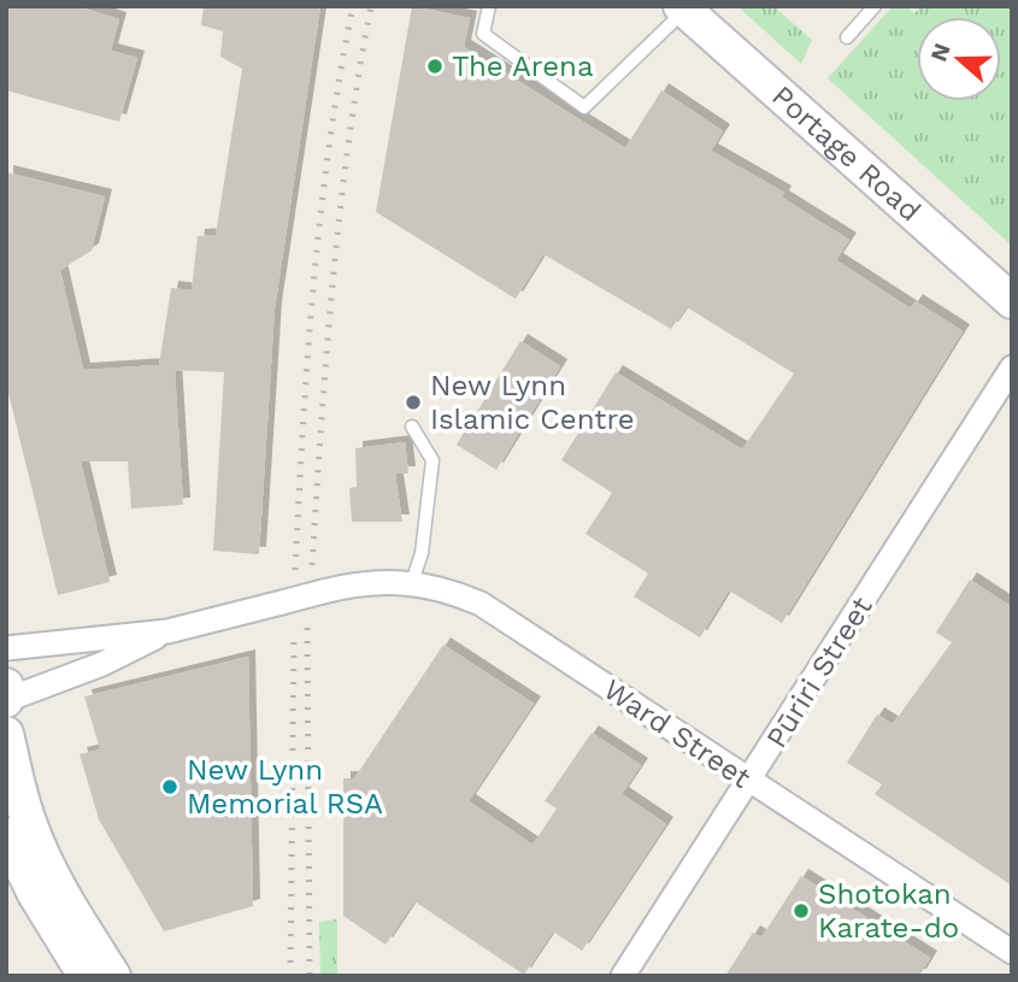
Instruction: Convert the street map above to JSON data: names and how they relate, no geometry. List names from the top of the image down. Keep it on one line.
{"streets":{"main road":["Portage Road"],"street":["Pūriri Street","Ward Street"]},"crossings":[["Pūriri Street","Ward Street"]],"places":["The Arena","New Lynn Islamic Centre","New Lynn Memorial RSA","Shotokan Karate-do"],"north":"left"}
